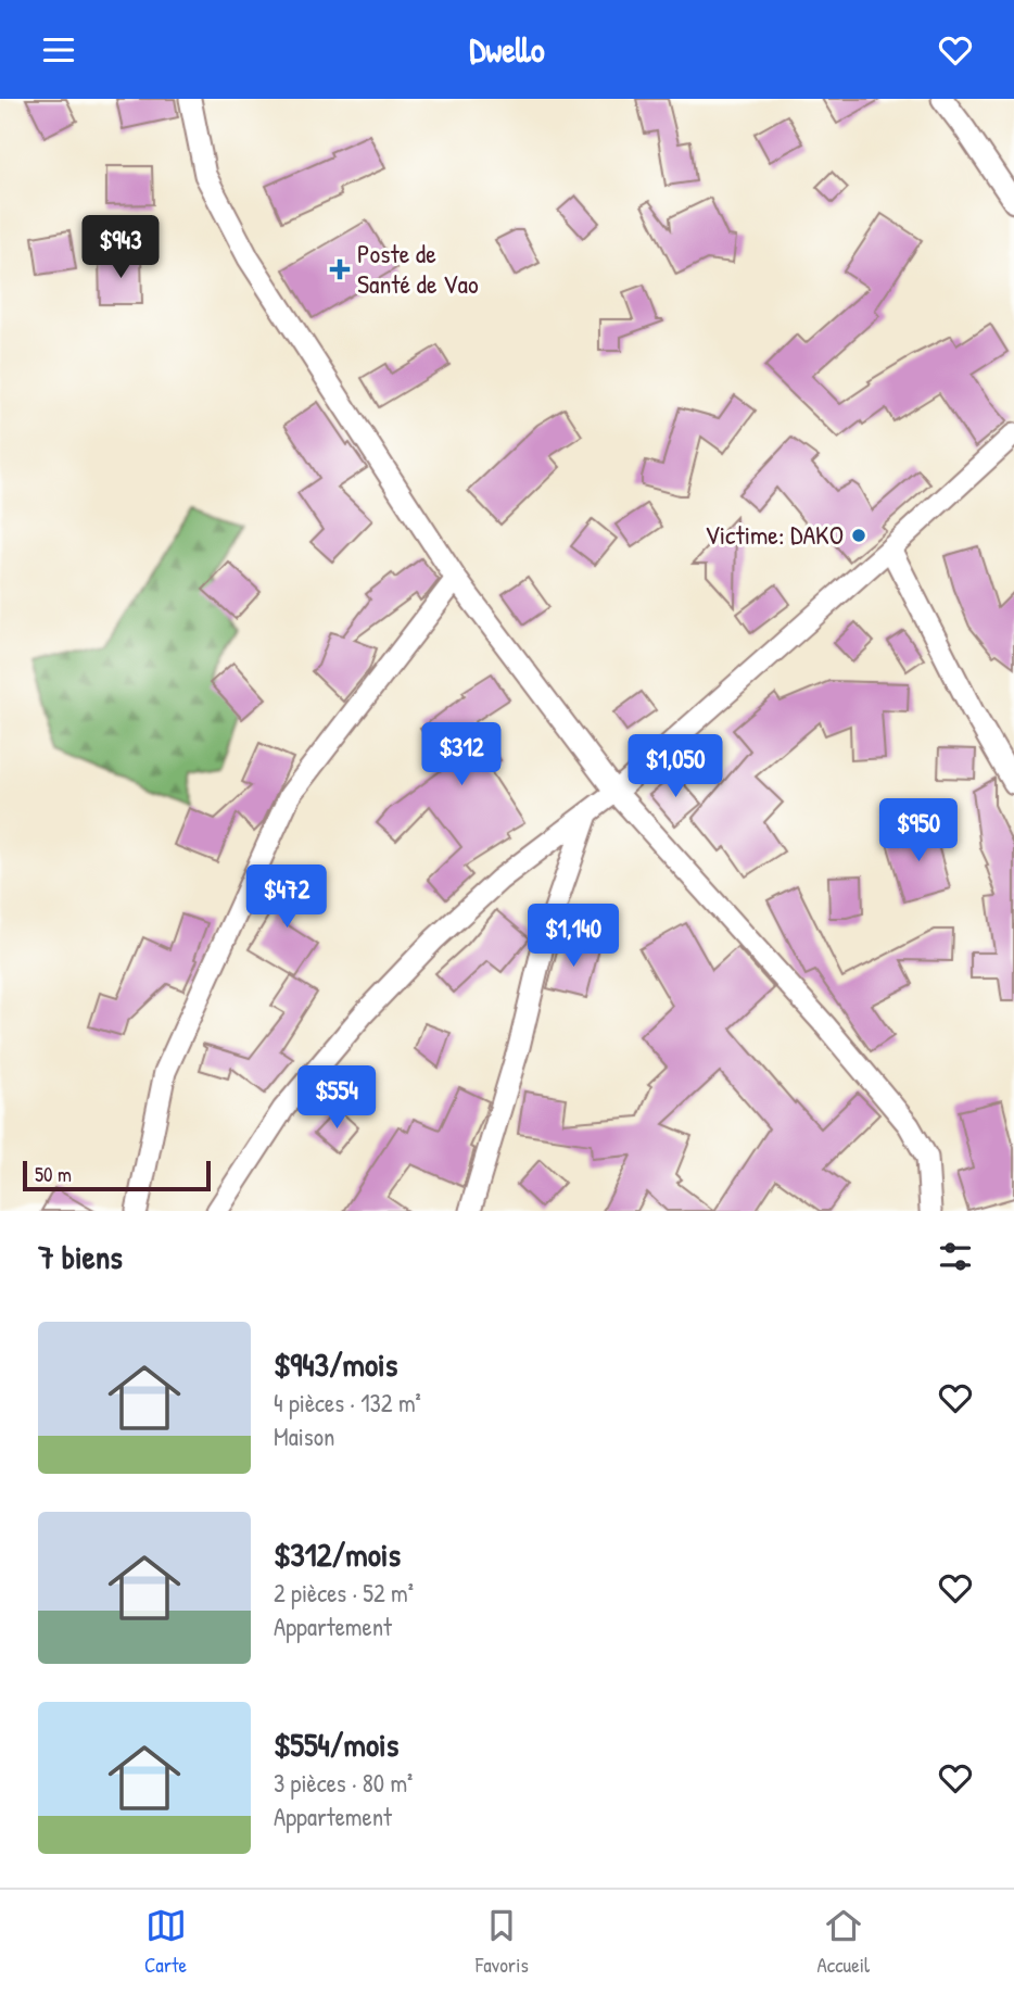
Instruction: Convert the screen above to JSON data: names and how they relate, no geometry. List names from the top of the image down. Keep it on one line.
{"places":{"health":["Poste de Santé de Vao"],"other":["Victime: DAKO"]},"scale_bar":"50 m","page":{"header":"Dwello","price":["$943","$312","$1,050","$950","$472","$1,140","$554"],"scale":"50 m","heading":"7 biens","list":[{"name":"$943/mois","note":"4 pièces · 132 m² · Maison"},{"name":"$312/mois","note":"2 pièces · 52 m² · Appartement"},{"name":"$554/mois","note":"3 pièces · 80 m² · Appartement"}],"tabs":["Carte","Favoris","Accueil"]}}
